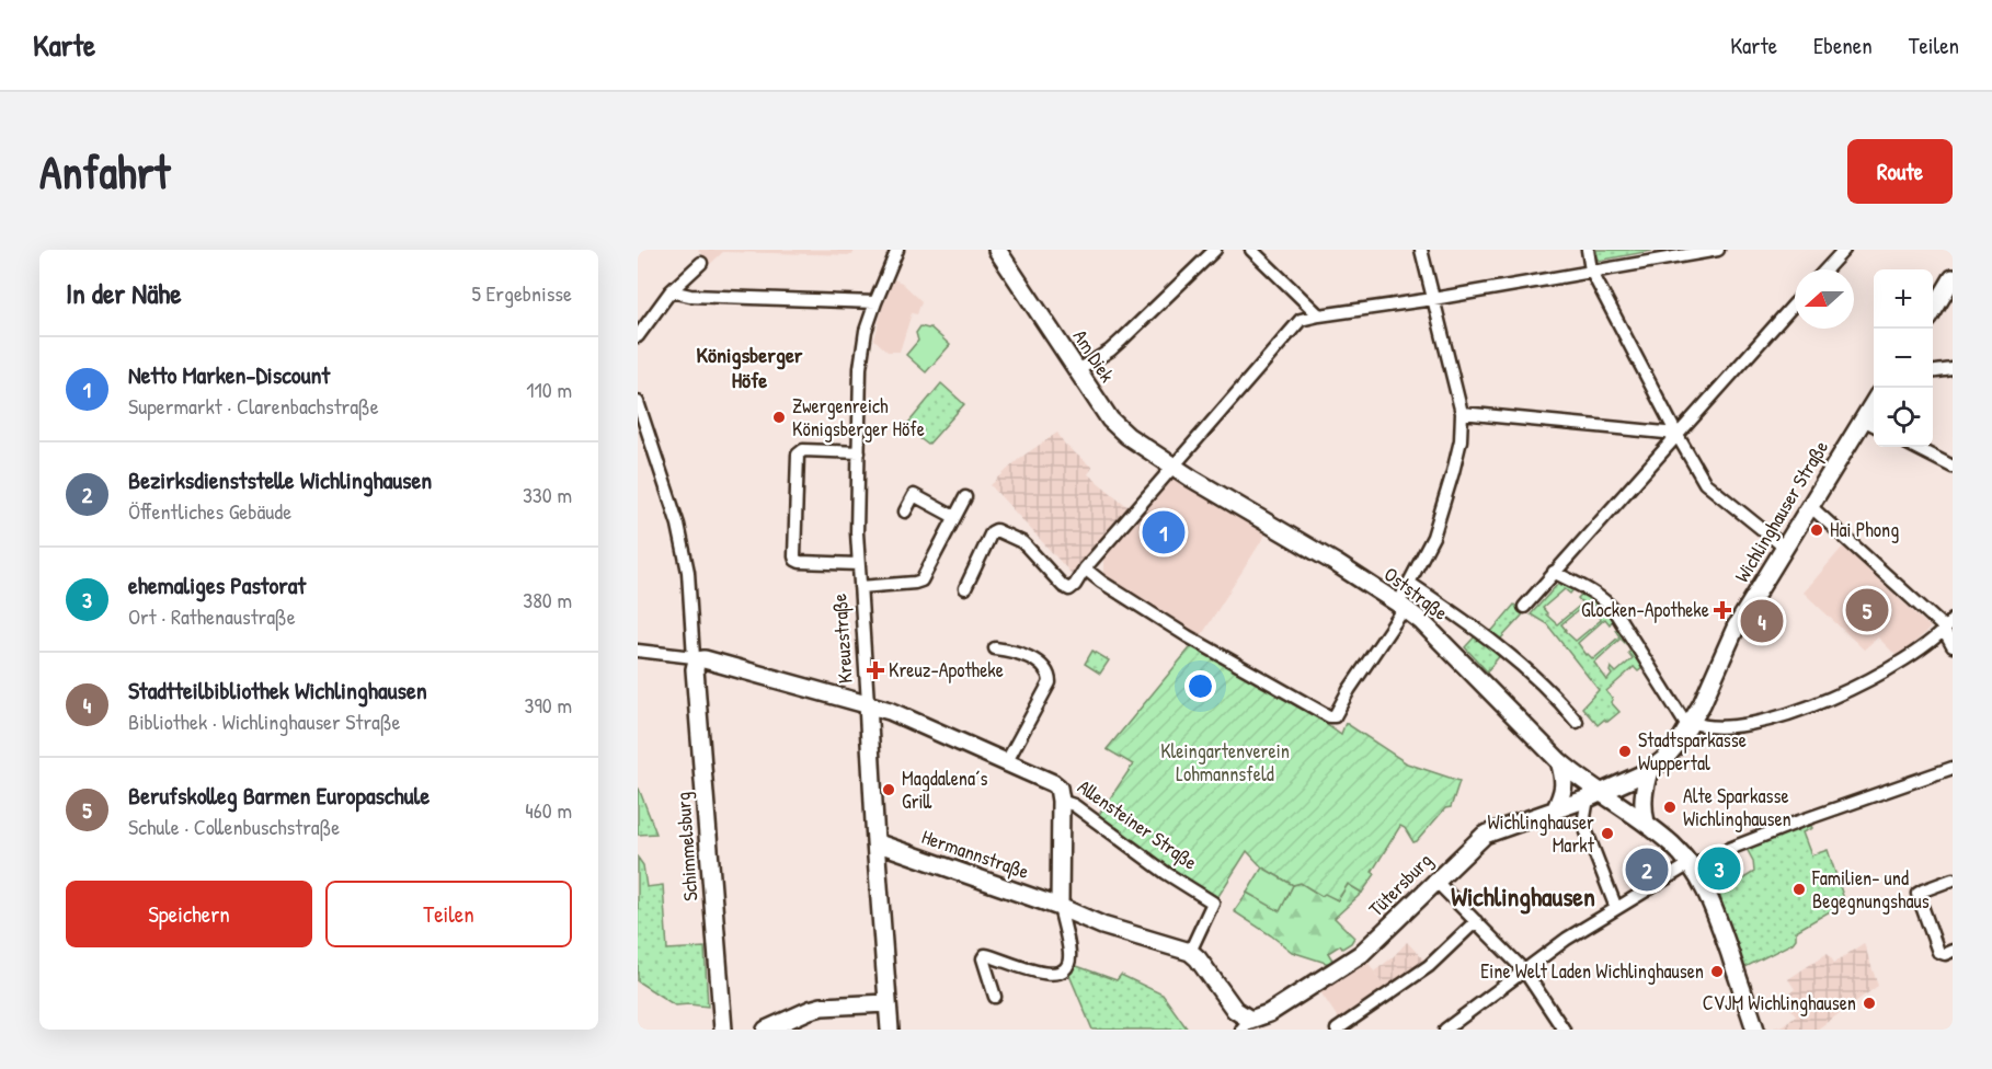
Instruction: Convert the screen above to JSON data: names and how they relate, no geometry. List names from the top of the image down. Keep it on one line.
{"streets":{"street":["Am Diek","Wichlinghauser Straße","Oststraße","Kreuzstraße","Allensteiner Straße","Schimmelsburg","Hermannstraße","Tütersburg"]},"crossings":[["Am Diek","Oststraße"],["Wichlinghauser Straße","Oststraße"],["Wichlinghauser Straße","Tütersburg"],["Oststraße","Tütersburg"],["Kreuzstraße","Allensteiner Straße"],["Kreuzstraße","Hermannstraße"],["Allensteiner Straße","Schimmelsburg"],["Allensteiner Straße","Hermannstraße"]],"districts":["Königsberger Höfe","Wichlinghausen"],"parks":["Kleingartenverein Lohmannsfeld"],"places":{"other":["Zwergenreich Königsberger Höfe","Hai Phong","Stadtsparkasse Wuppertal","Magdalena´s Grill","Alte Sparkasse Wichlinghausen","Wichlinghauser Markt","Familien- und Begegnungshaus","Eine Welt Laden Wichlinghausen","CVJM Wichlinghausen"],"health":["Glocken-Apotheke","Kreuz-Apotheke"]},"north":"left","page":{"header":"Karte","nav":["Karte","Ebenen","Teilen"],"buttons":["Route",["Speichern","Teilen"]],"title":"Anfahrt","heading":["In der Nähe","5 Ergebnisse"],"map_buttons":["+","−"],"list":[{"mark":"1","name":"Netto Marken-Discount","note":"Supermarkt · Clarenbachstraße","value":"110 m"},{"mark":"2","name":"Bezirksdienststelle Wichlinghausen","note":"Öffentliches Gebäude","value":"330 m"},{"mark":"3","name":"ehemaliges Pastorat","note":"Ort · Rathenaustraße","value":"380 m"},{"mark":"4","name":"Stadtteilbibliothek Wichlinghausen","note":"Bibliothek · Wichlinghauser Straße","value":"390 m"},{"mark":"5","name":"Berufskolleg Barmen Europaschule","note":"Schule · Collenbuschstraße","value":"460 m"}],"pins":["1","5","4","3","2"]}}
